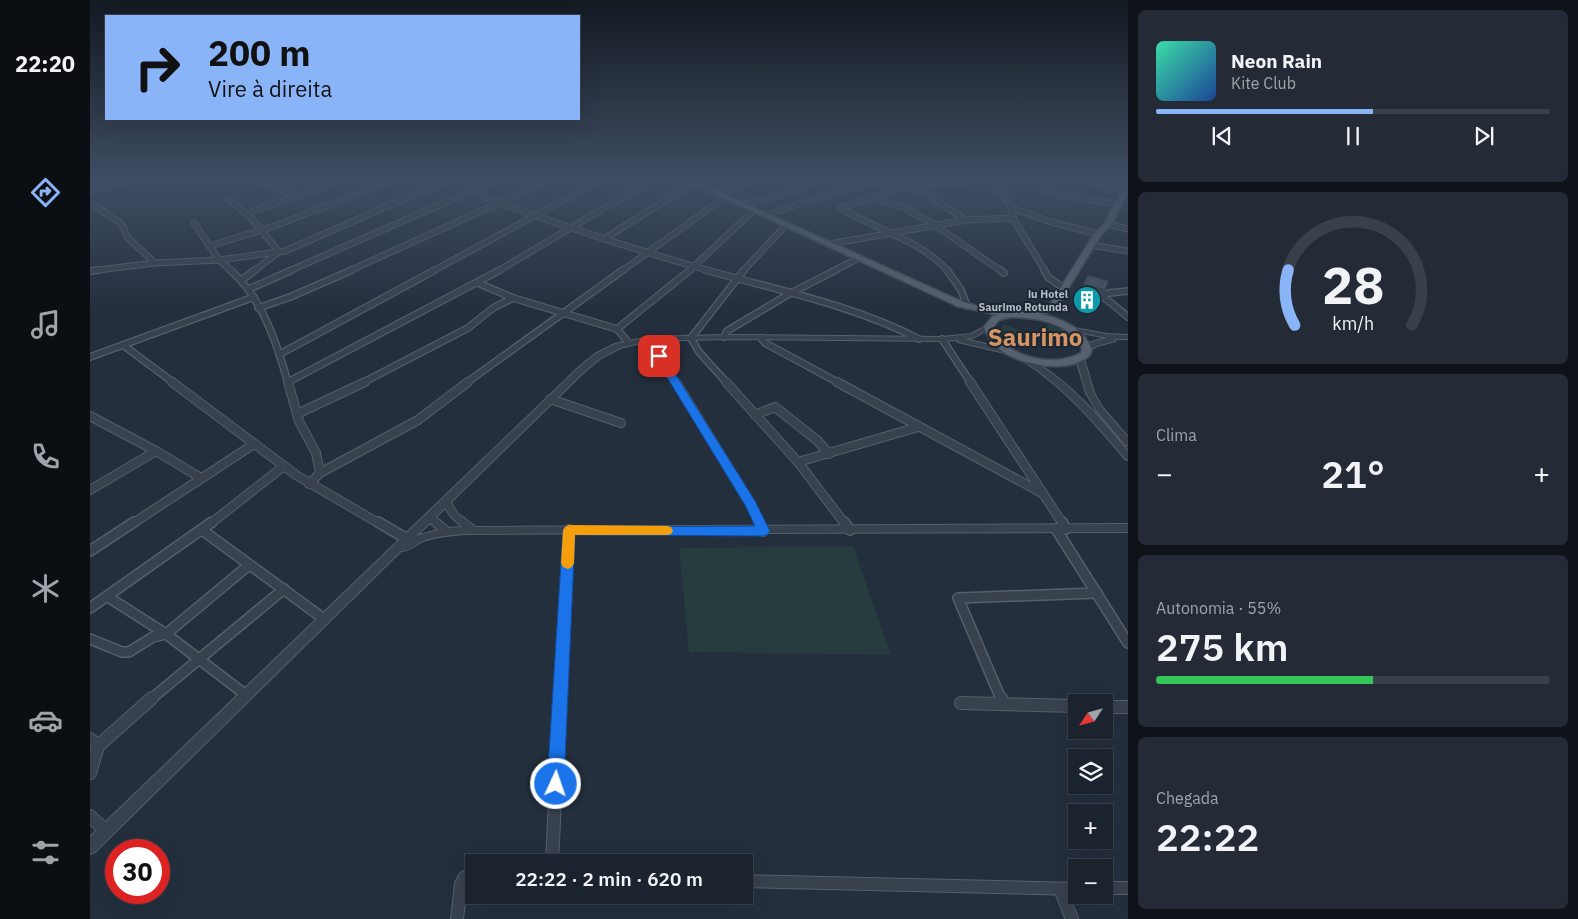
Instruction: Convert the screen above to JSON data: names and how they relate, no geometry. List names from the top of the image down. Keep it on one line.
{"districts":["Saurimo"],"places":{"building":["iu Hotel Saurimo Rotunda"]},"north":"bottom left","page":{"tabs":"22:20","turn":["200 m","Vire à direita"],"song":["Neon Rain","Kite Club"],"tile":["Clima",["Autonomia · 55%","275 km"],["Chegada","22:22"]],"heat":["−","21°","+"],"map_buttons":["+","−"],"limit":"30","trip":"22:22 · 2 min · 620 m","gauge":["28","km/h"]}}
